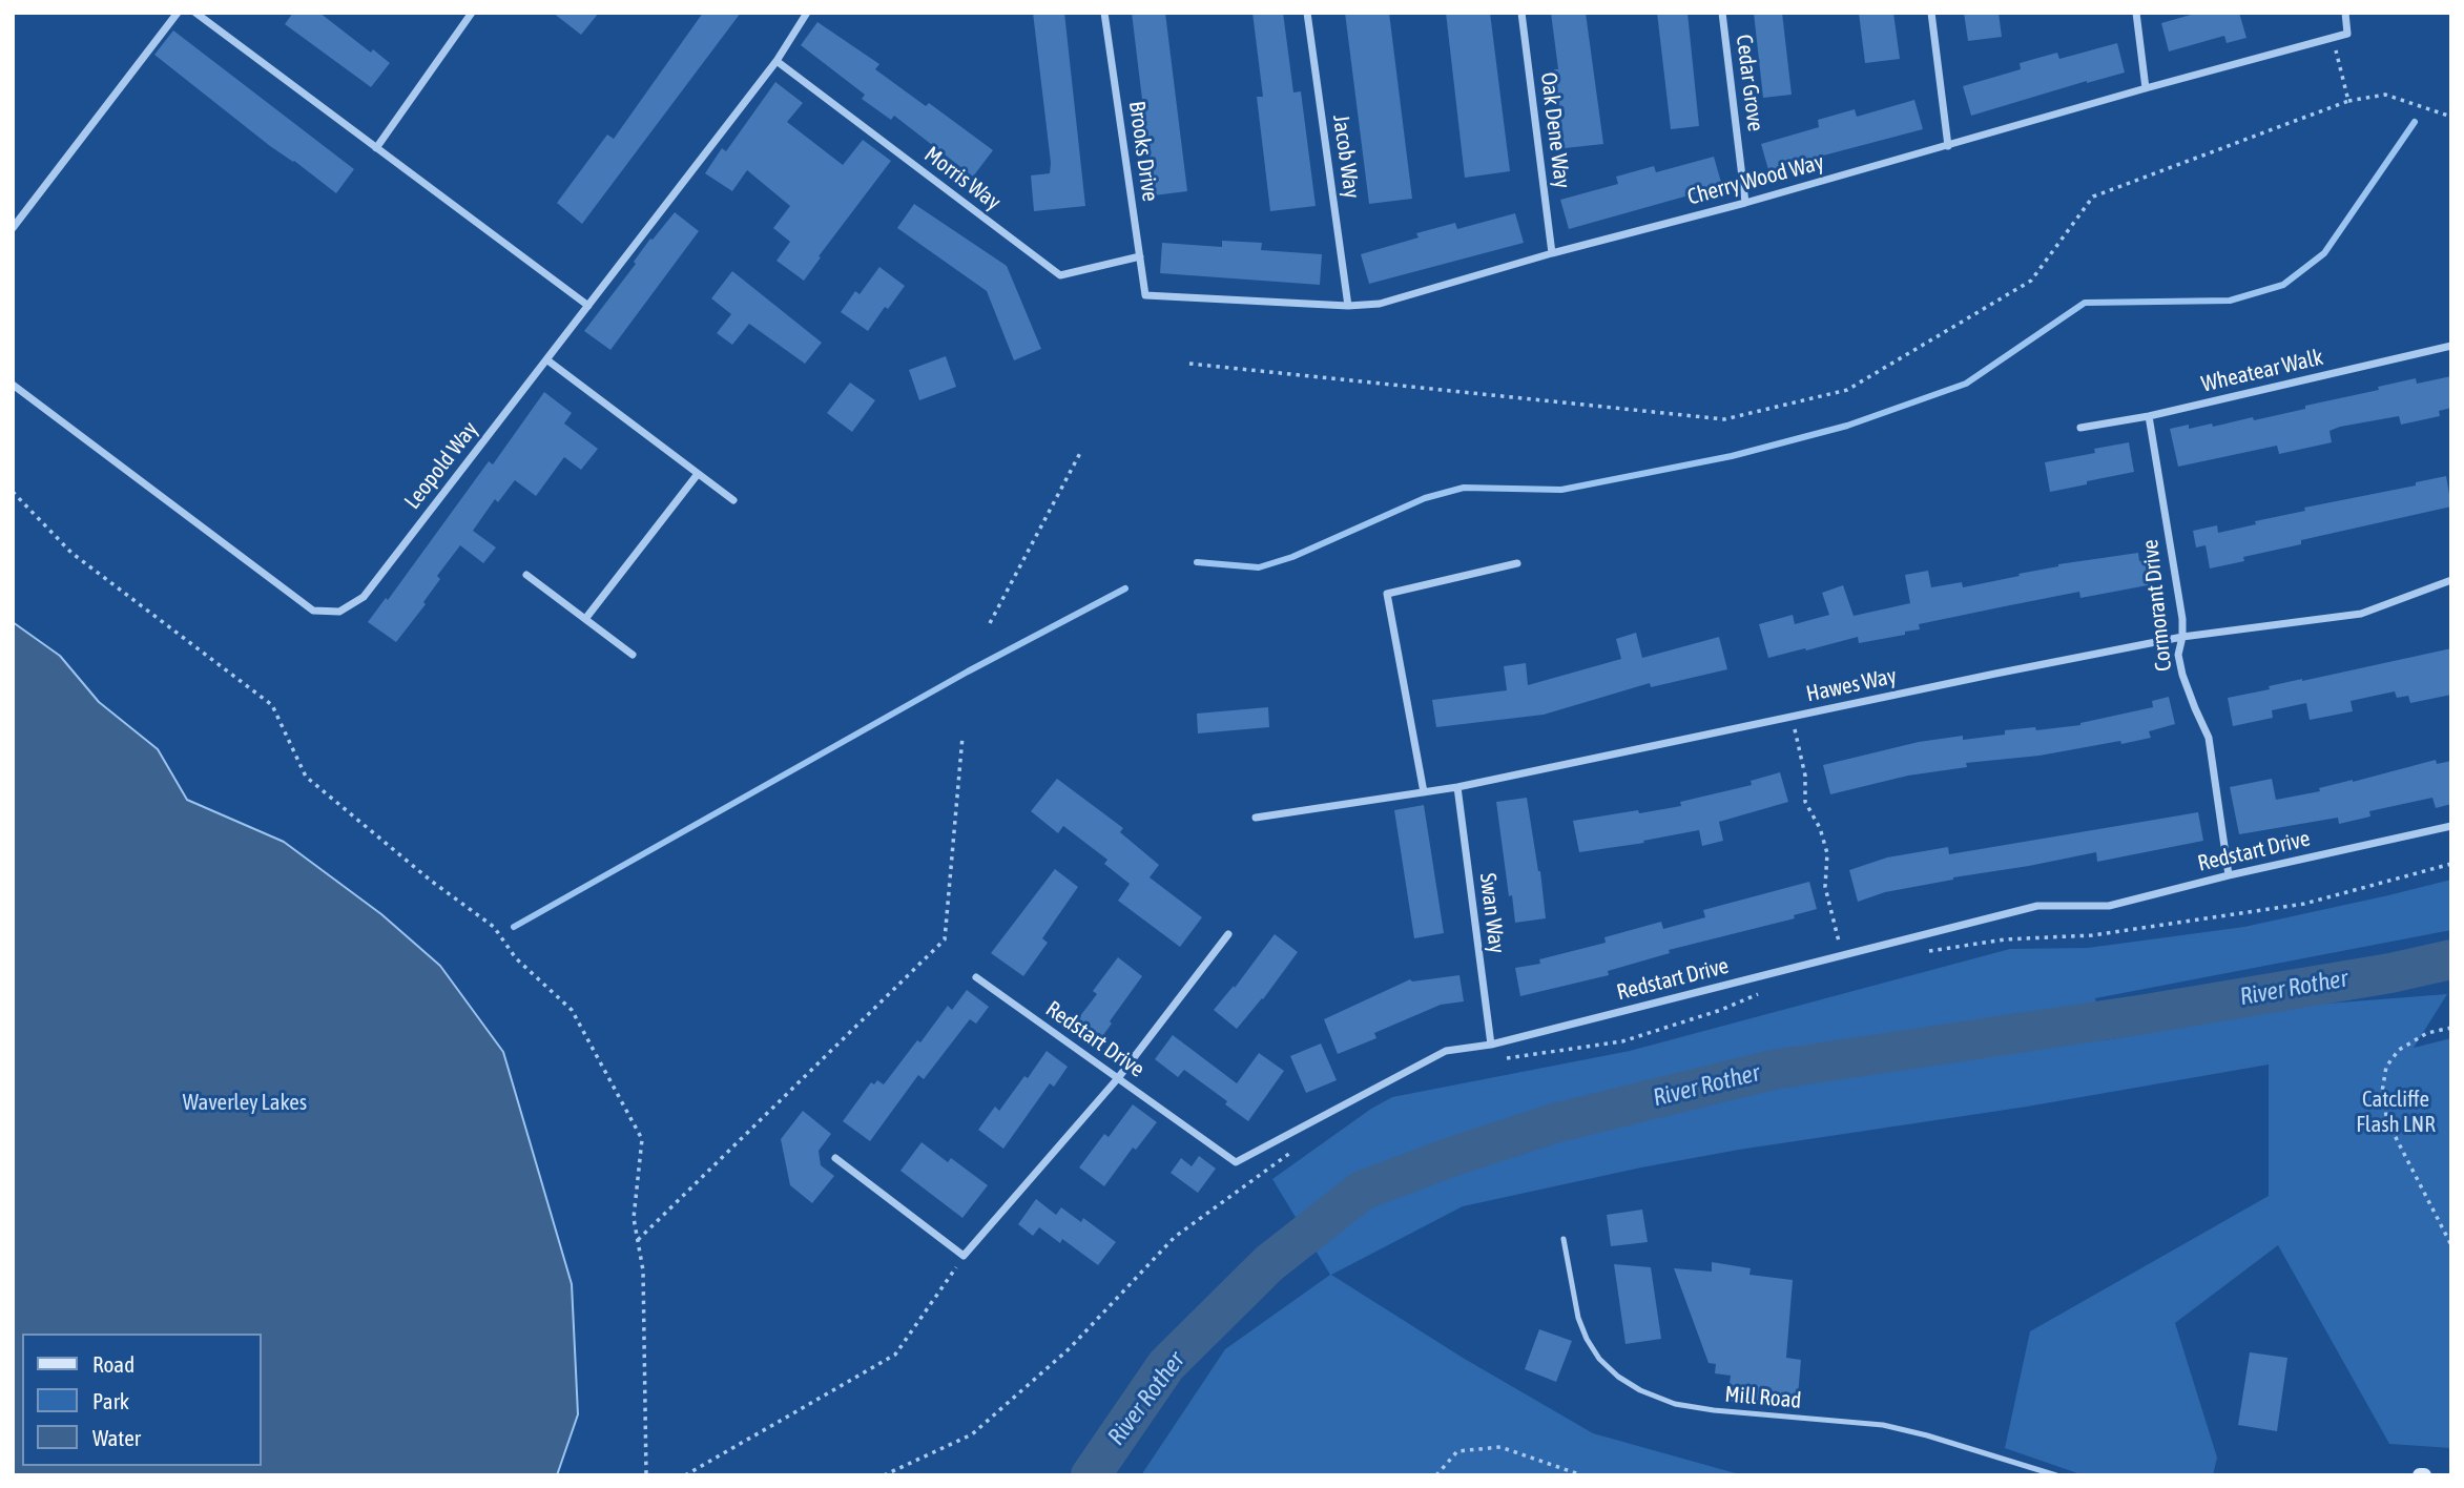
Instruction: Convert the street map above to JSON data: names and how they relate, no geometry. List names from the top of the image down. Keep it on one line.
{"streets":{"street":["Cedar Grove","Oak Dene Way","Brooks Drive","Jacob Way","Morris Way","Cherry Wood Way","Wheatear Walk","Leopold Way","Cormorant Drive","Hawes Way","Redstart Drive","Swan Way"],"lane":["Mill Road"]},"crossings":[["Cedar Grove","Cherry Wood Way"],["Oak Dene Way","Cherry Wood Way"],["Brooks Drive","Morris Way"],["Brooks Drive","Cherry Wood Way"],["Jacob Way","Cherry Wood Way"],["Morris Way","Leopold Way"],["Wheatear Walk","Cormorant Drive"],["Cormorant Drive","Hawes Way"],["Cormorant Drive","Redstart Drive"],["Hawes Way","Swan Way"],["Redstart Drive","Swan Way"]],"water":["River Rother"],"parks":["Catcliffe Flash LNR","Waverley Lakes"],"legend":["Road","Park","Water"]}
